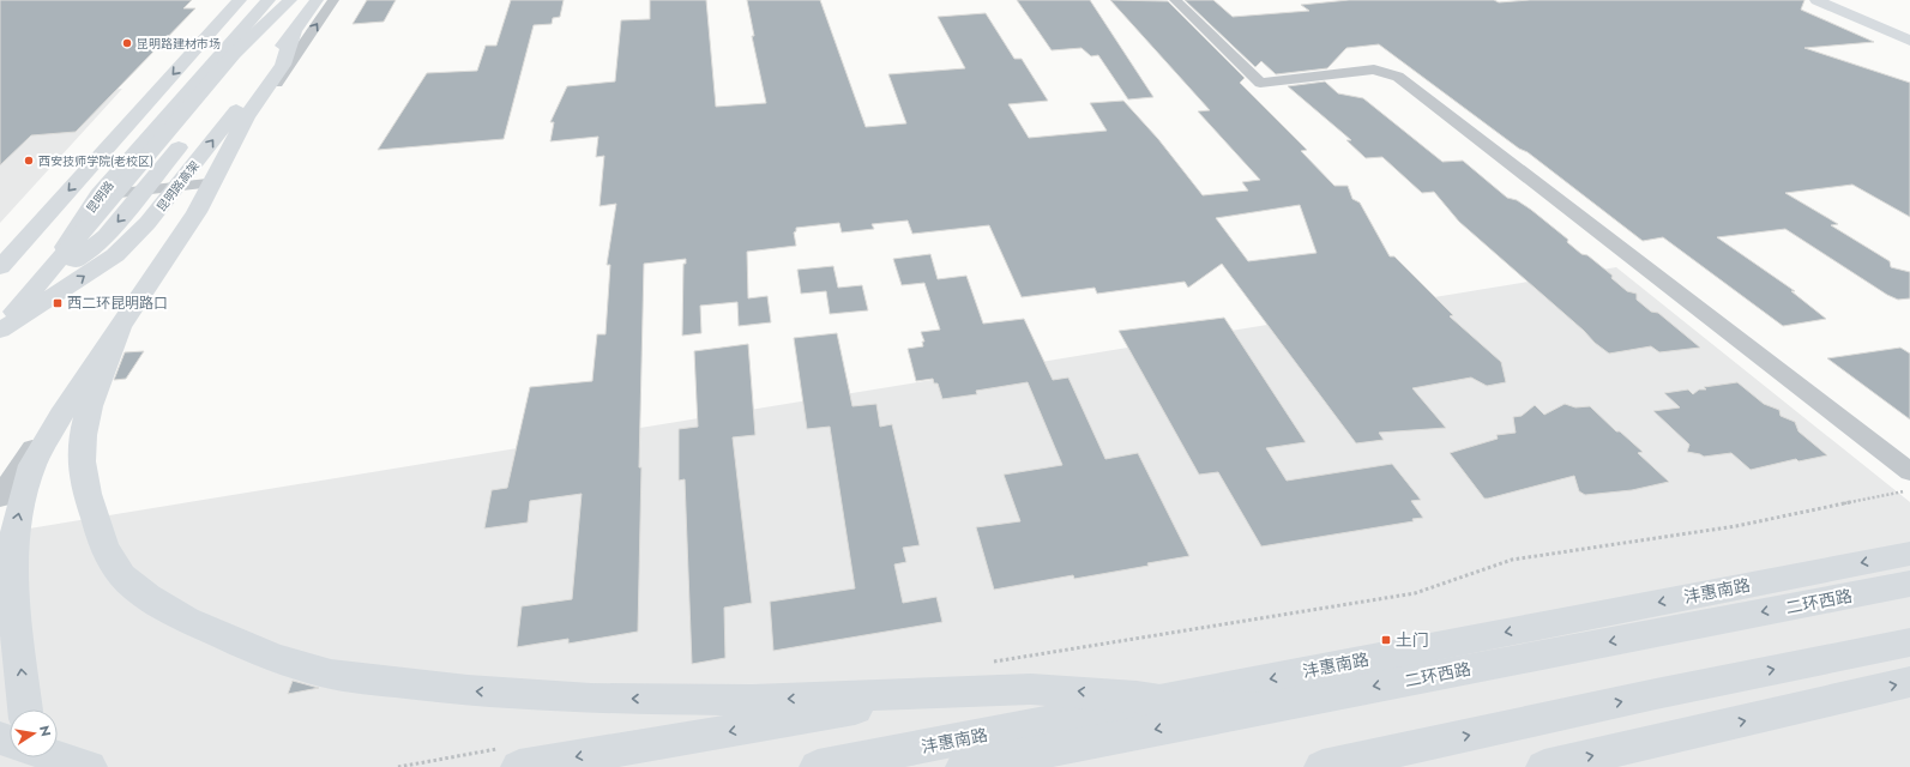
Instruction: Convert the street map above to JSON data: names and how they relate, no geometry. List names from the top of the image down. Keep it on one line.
{"streets":{"main road":["昆明路高架","昆明路","沣惠南路","二环西路"]},"places":{"other":["昆明路建材市场","西安技师学院(老校区)"],"transit":["西二环昆明路口","土门"]},"north":"right"}
